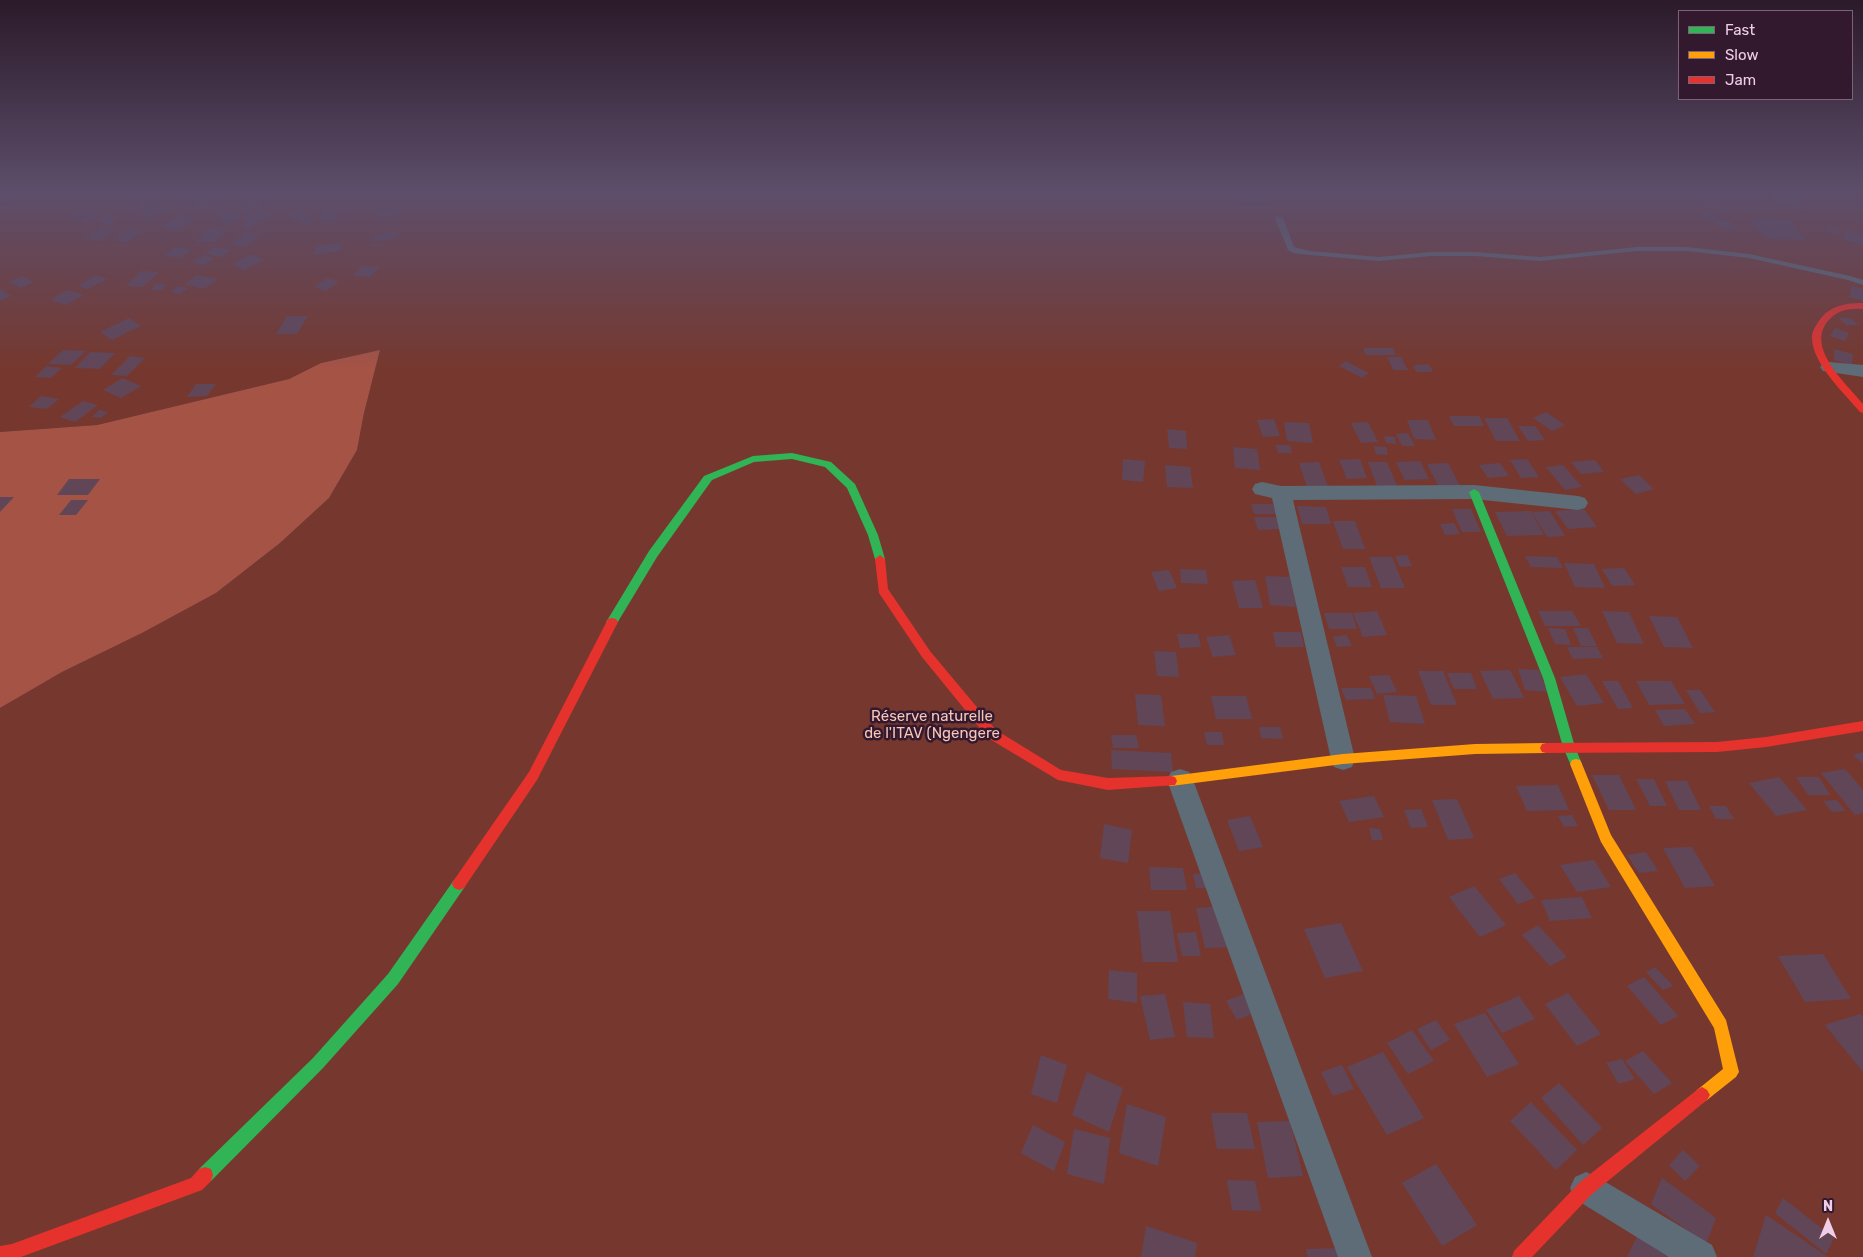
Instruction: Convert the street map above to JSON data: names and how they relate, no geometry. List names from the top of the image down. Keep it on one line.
{"parks":["Réserve naturelle de l'ITAV (Ngengere"],"legend":["Fast","Slow","Jam"],"north":"top"}
